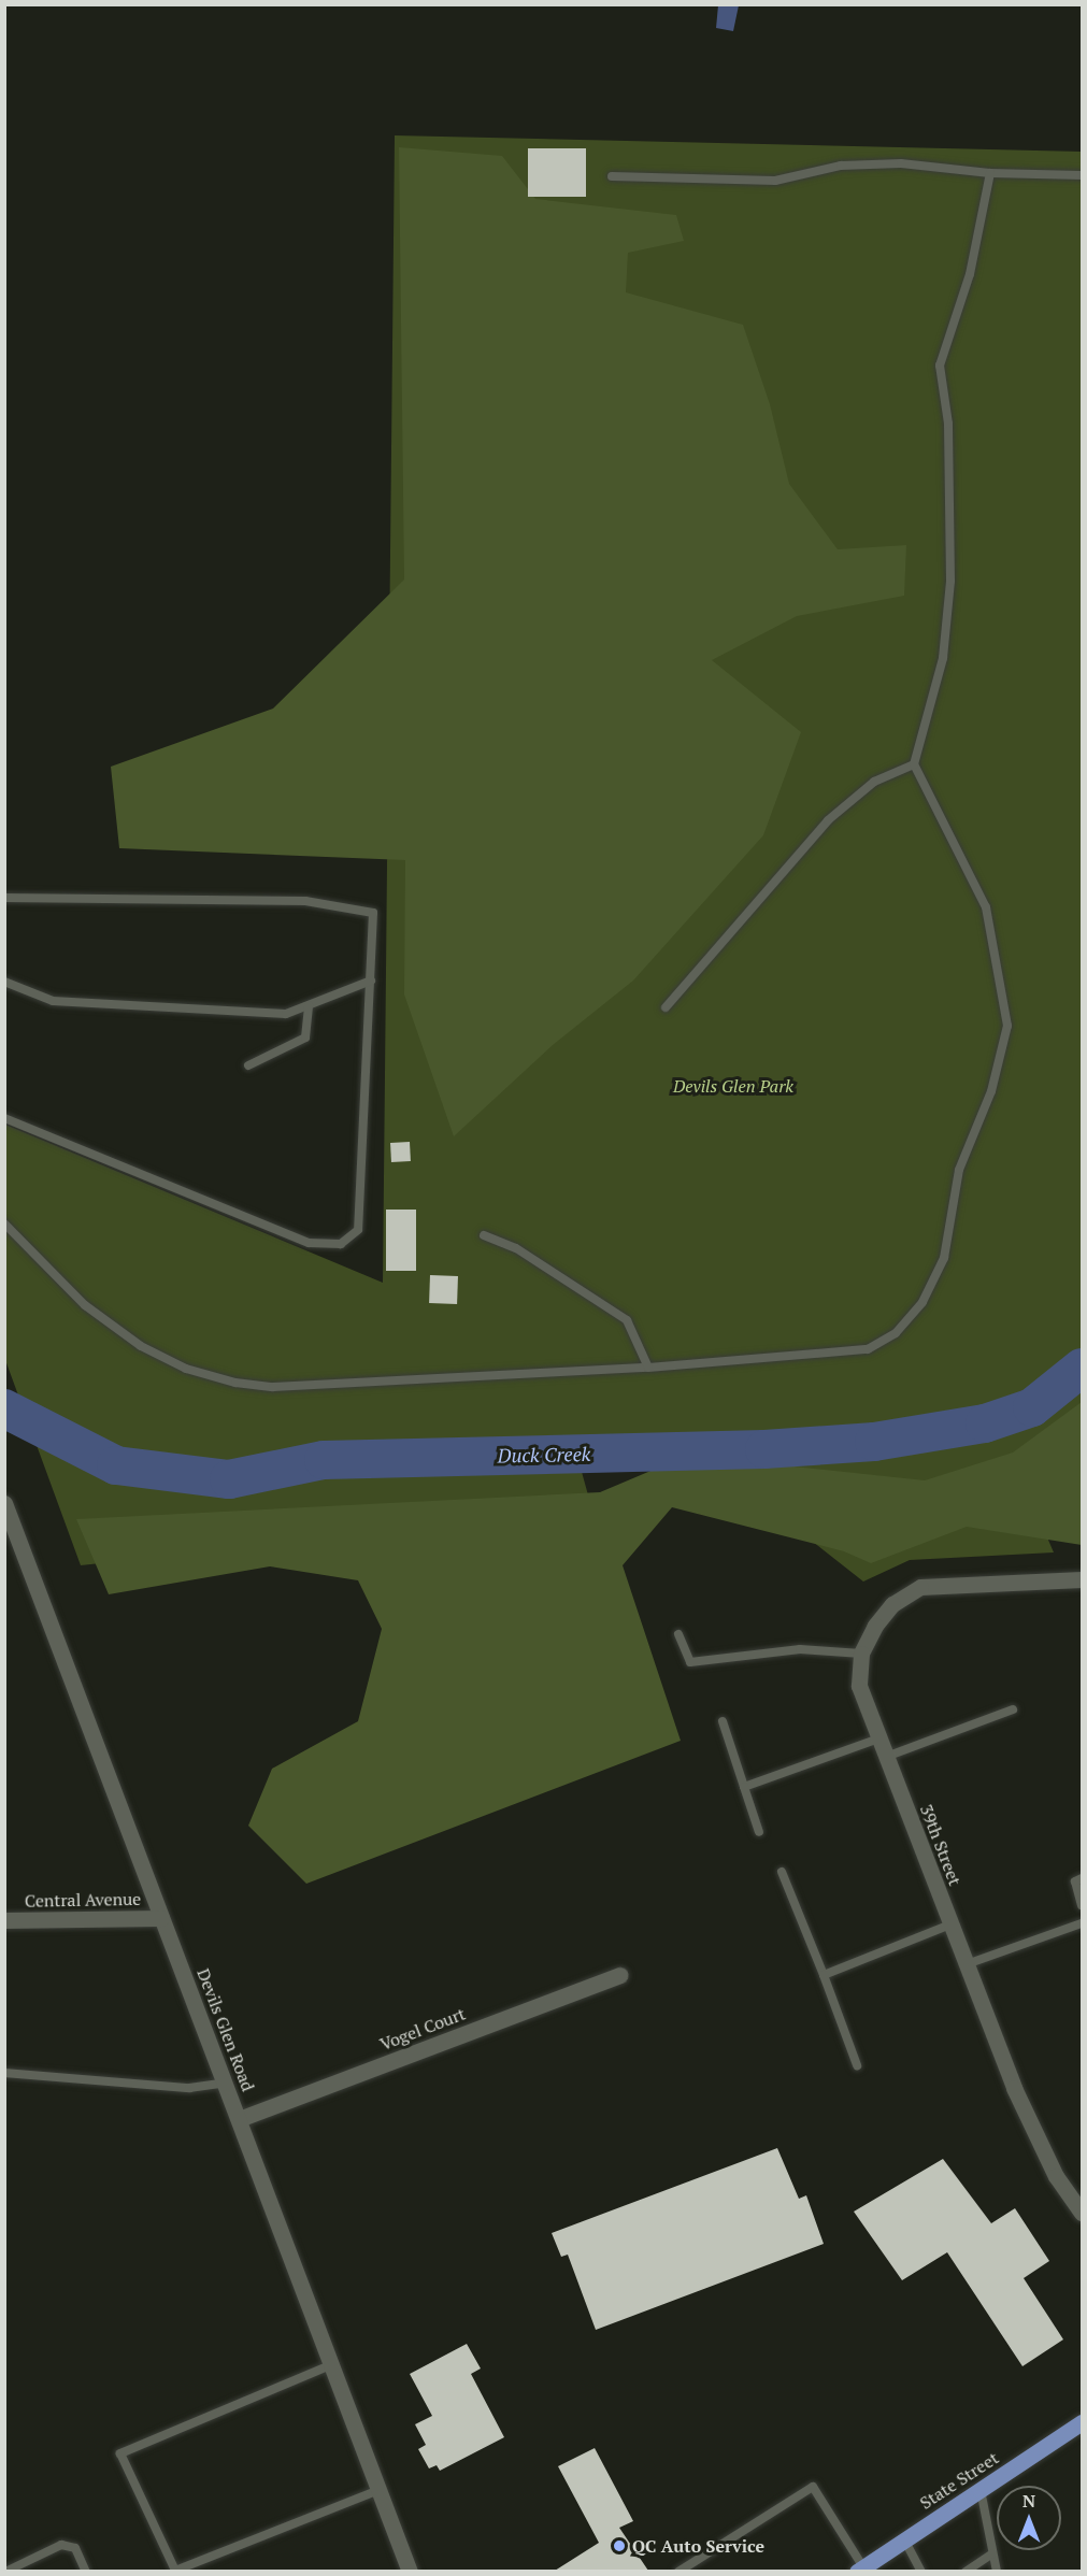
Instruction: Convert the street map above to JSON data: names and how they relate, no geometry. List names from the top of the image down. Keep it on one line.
{"streets":{"main road":["State Street"],"street":["39th Street","Central Avenue","Vogel Court","Devils Glen Road"]},"crossings":[["Central Avenue","Devils Glen Road"],["Vogel Court","Devils Glen Road"]],"water":["Duck Creek"],"parks":["Devils Glen Park"],"places":["QC Auto Service"],"north":"top"}
